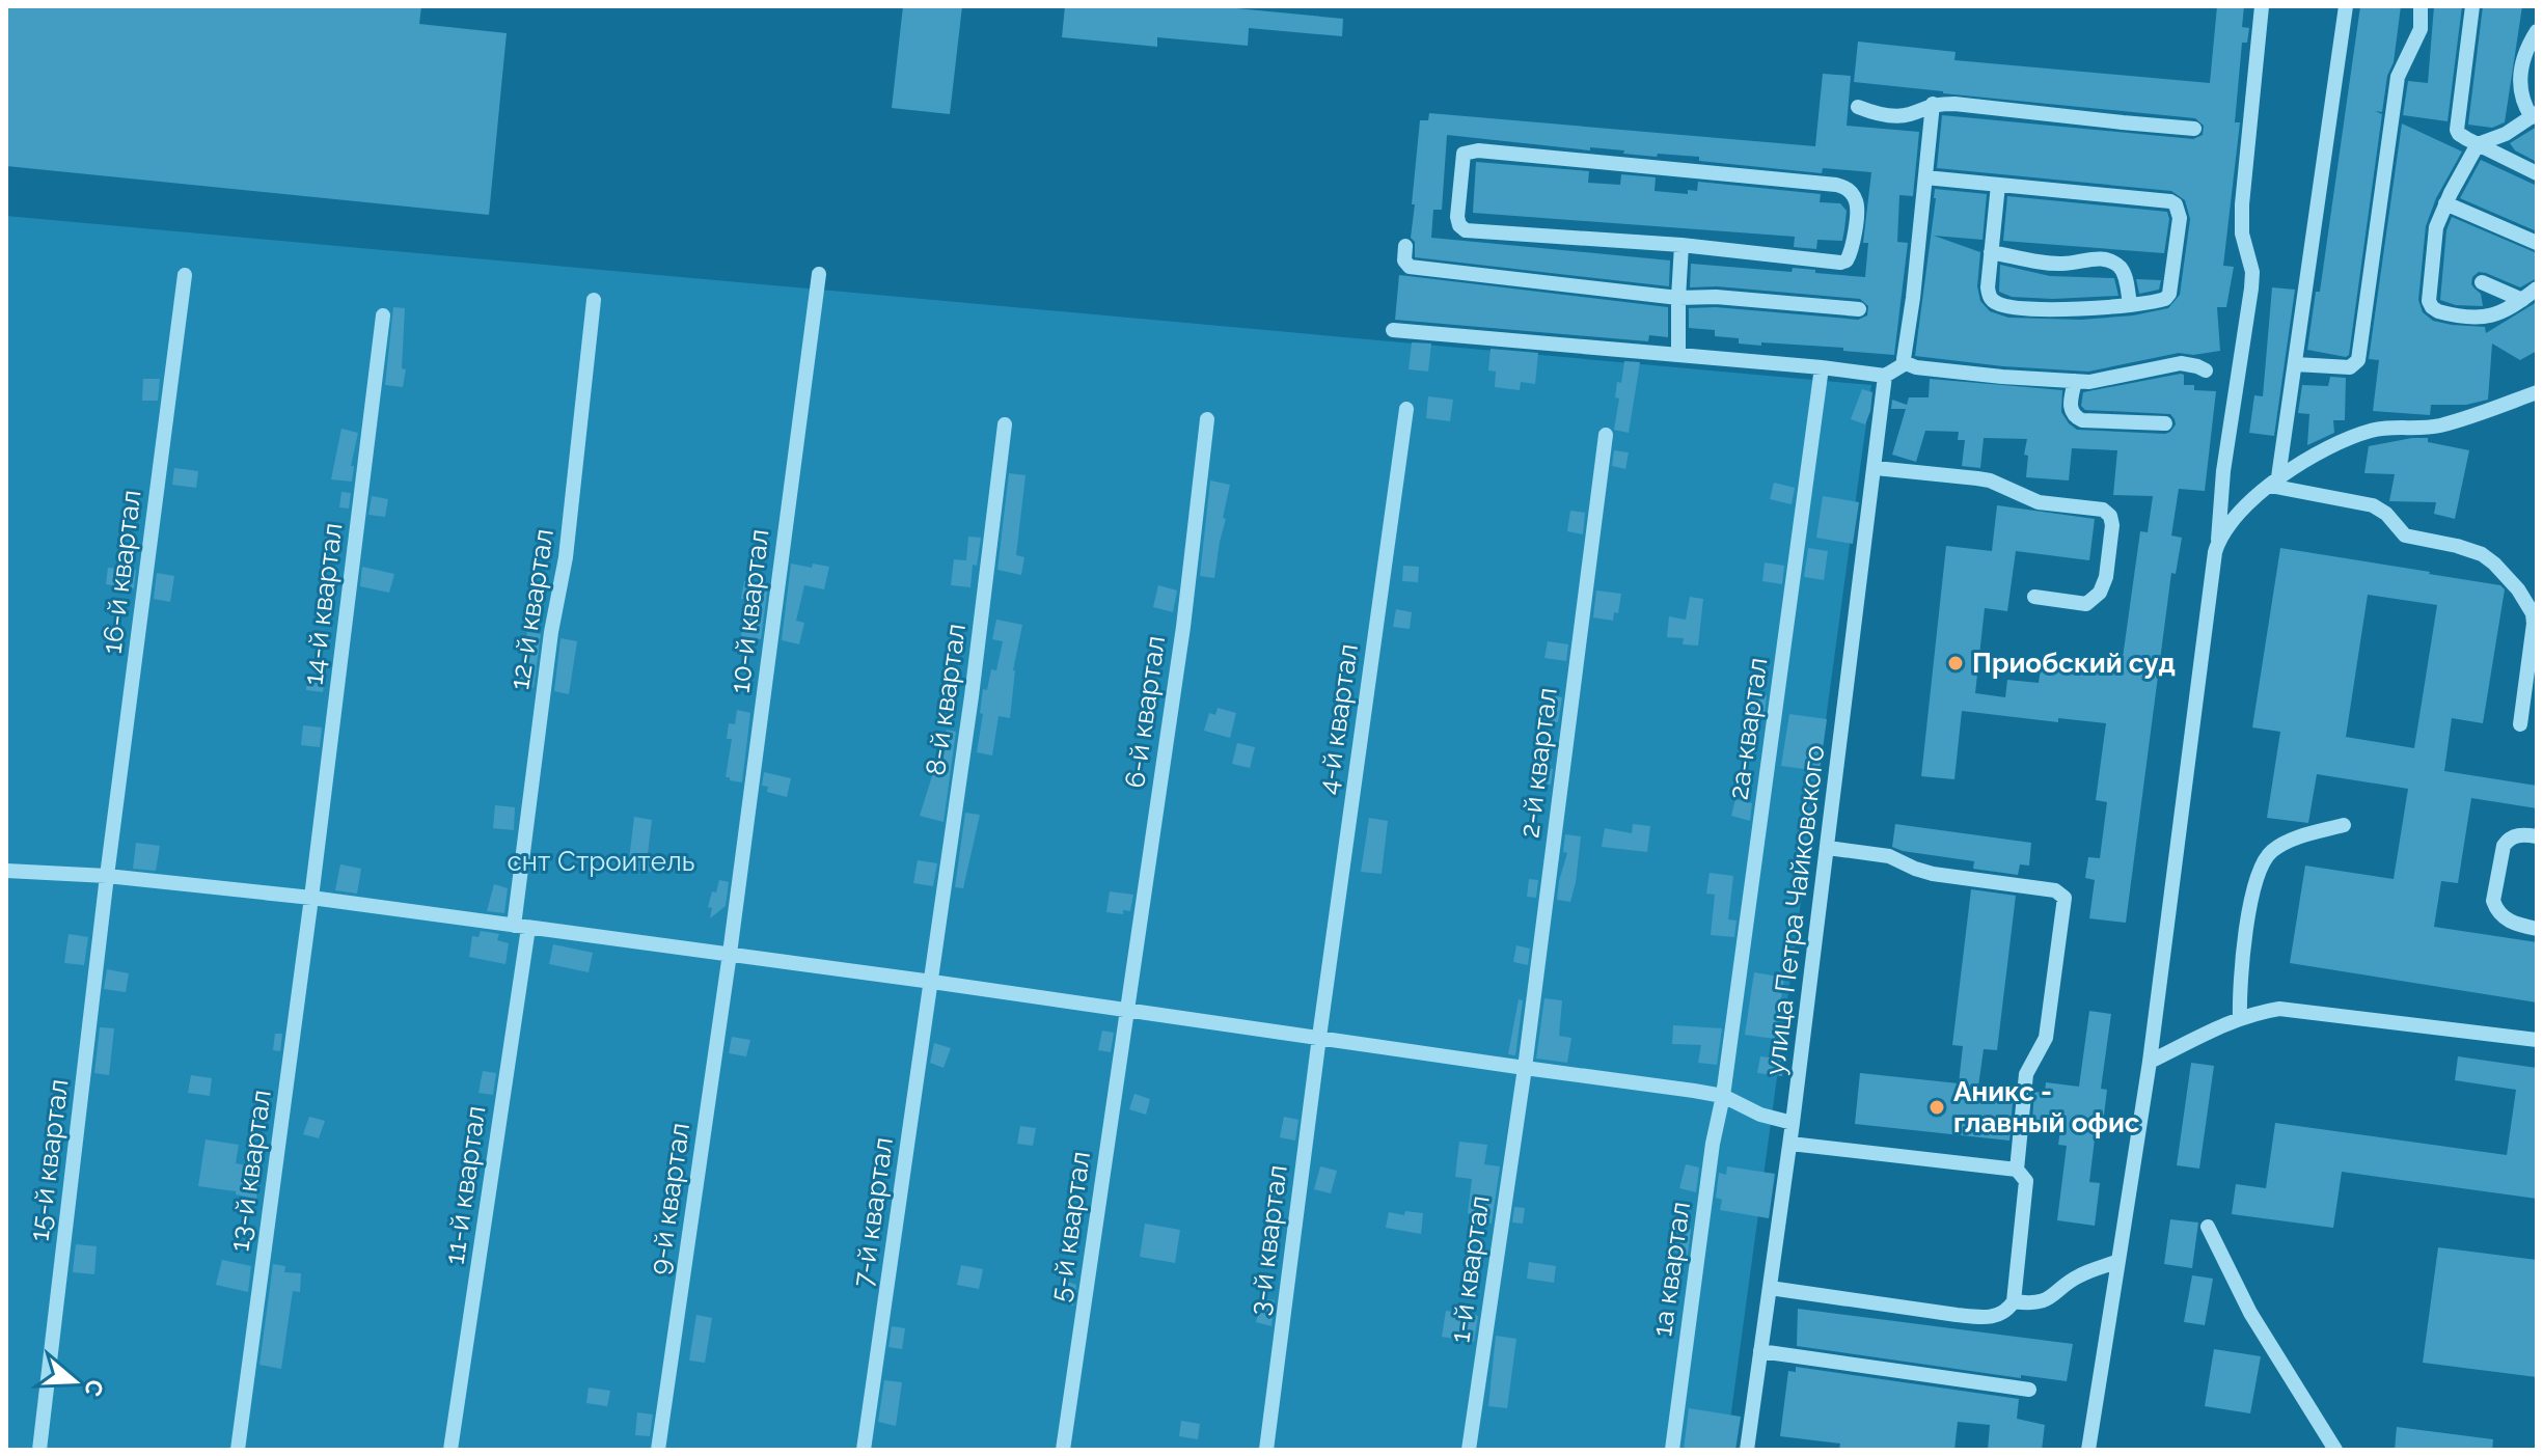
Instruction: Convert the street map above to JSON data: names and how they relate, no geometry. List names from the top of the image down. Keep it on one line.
{"streets":{"street":["16-й квартал","14-й квартал","12-й квартал","10-й квартал","8-й квартал","6-й квартал","4-й квартал","2а-квартал","2-й квартал","улица Петра Чайковского","15-й квартал","13-й квартал","11-й квартал","9-й квартал","7-й квартал","5-й квартал","3-й квартал","1-й квартал","1а квартал"]},"crossings":[["16-й квартал","15-й квартал"],["14-й квартал","13-й квартал"],["12-й квартал","11-й квартал"],["10-й квартал","9-й квартал"],["8-й квартал","7-й квартал"],["6-й квартал","5-й квартал"],["4-й квартал","3-й квартал"],["2а-квартал","1а квартал"],["2-й квартал","1-й квартал"]],"parks":["снт Строитель"],"places":["Приобский суд","Аникс - главный офис"],"north":"right"}
